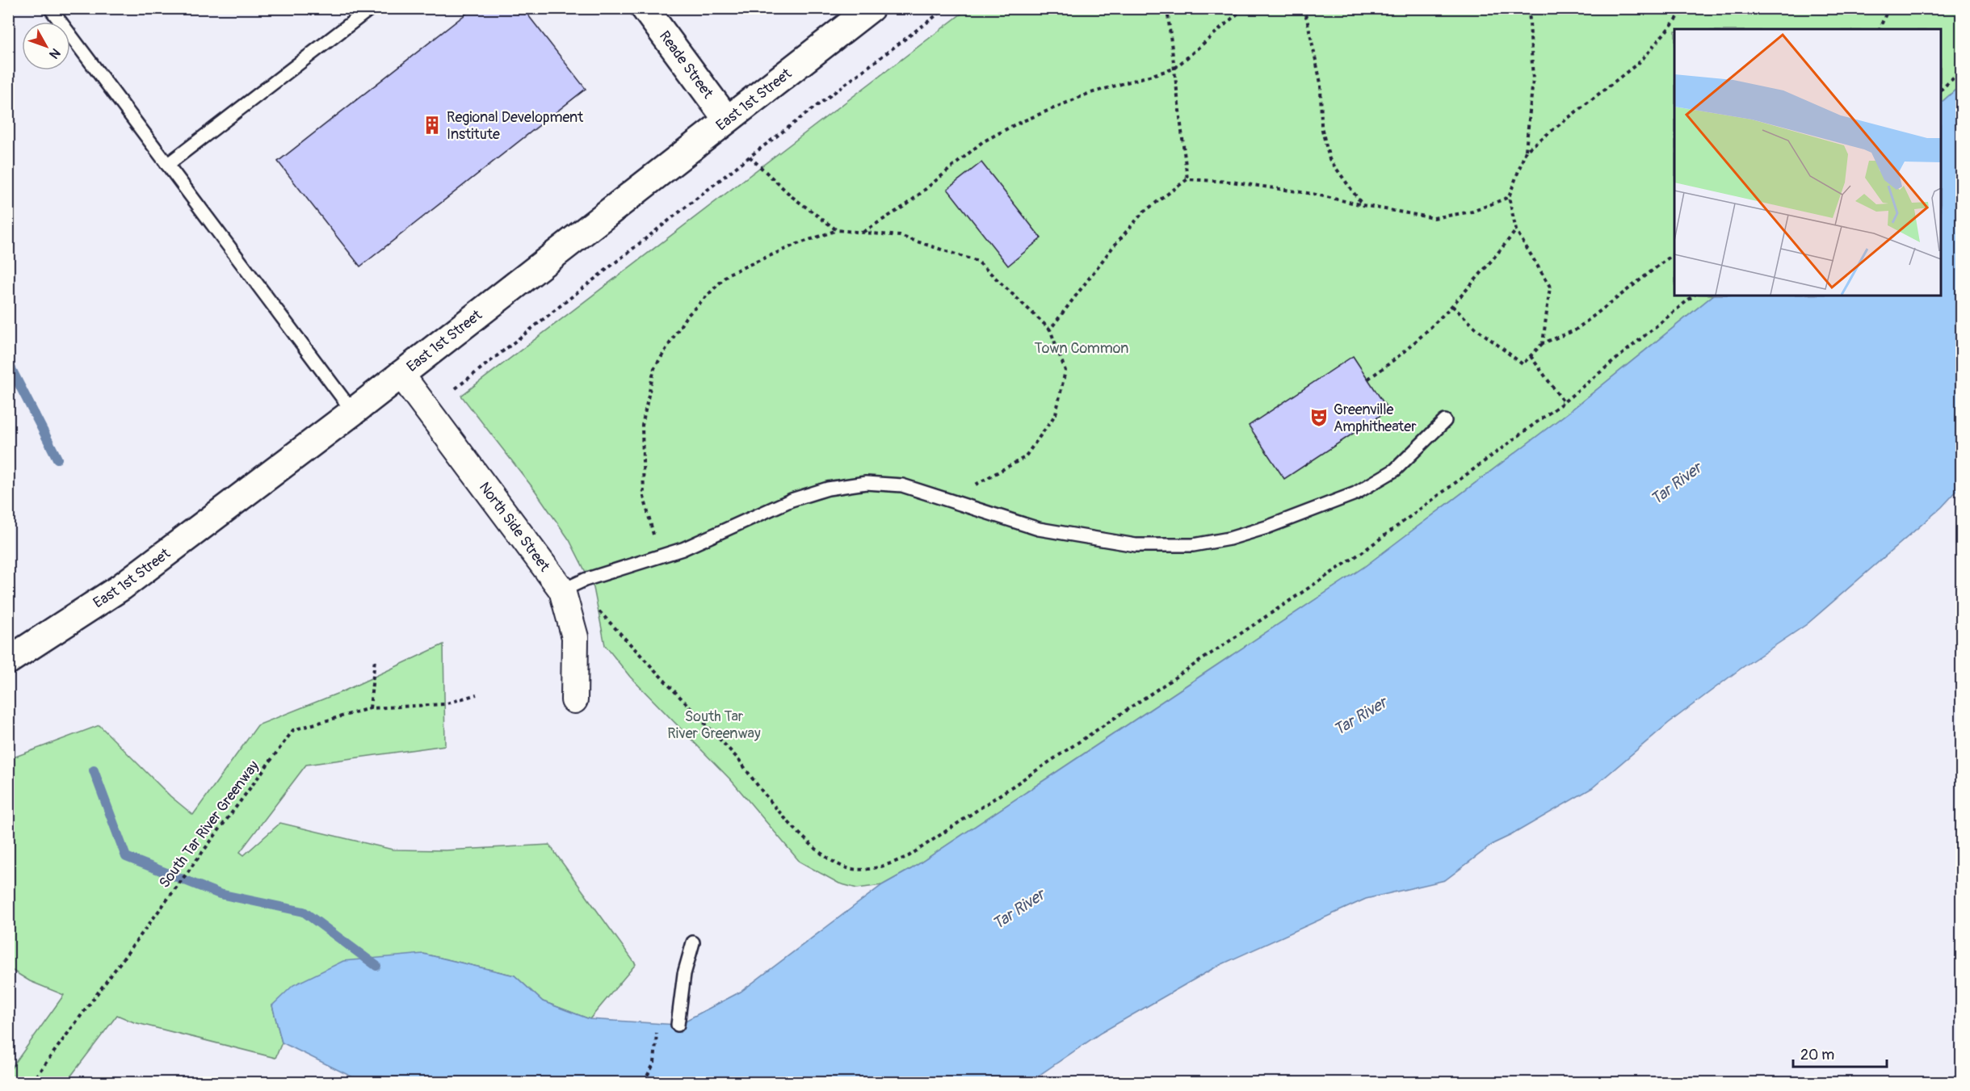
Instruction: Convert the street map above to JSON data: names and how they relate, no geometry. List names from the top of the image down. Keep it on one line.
{"streets":{"street":["Reade Street","East 1st Street","North Side Street"],"path":["South Tar River Greenway"]},"crossings":[["Reade Street","East 1st Street"],["East 1st Street","North Side Street"]],"water":["Tar River"],"parks":["Town Common","South Tar River Greenway"],"places":{"building":["Regional Development Institute"],"theatre":["Greenville Amphitheater"]},"scale_bar":"20 m","north":"bottom right"}
